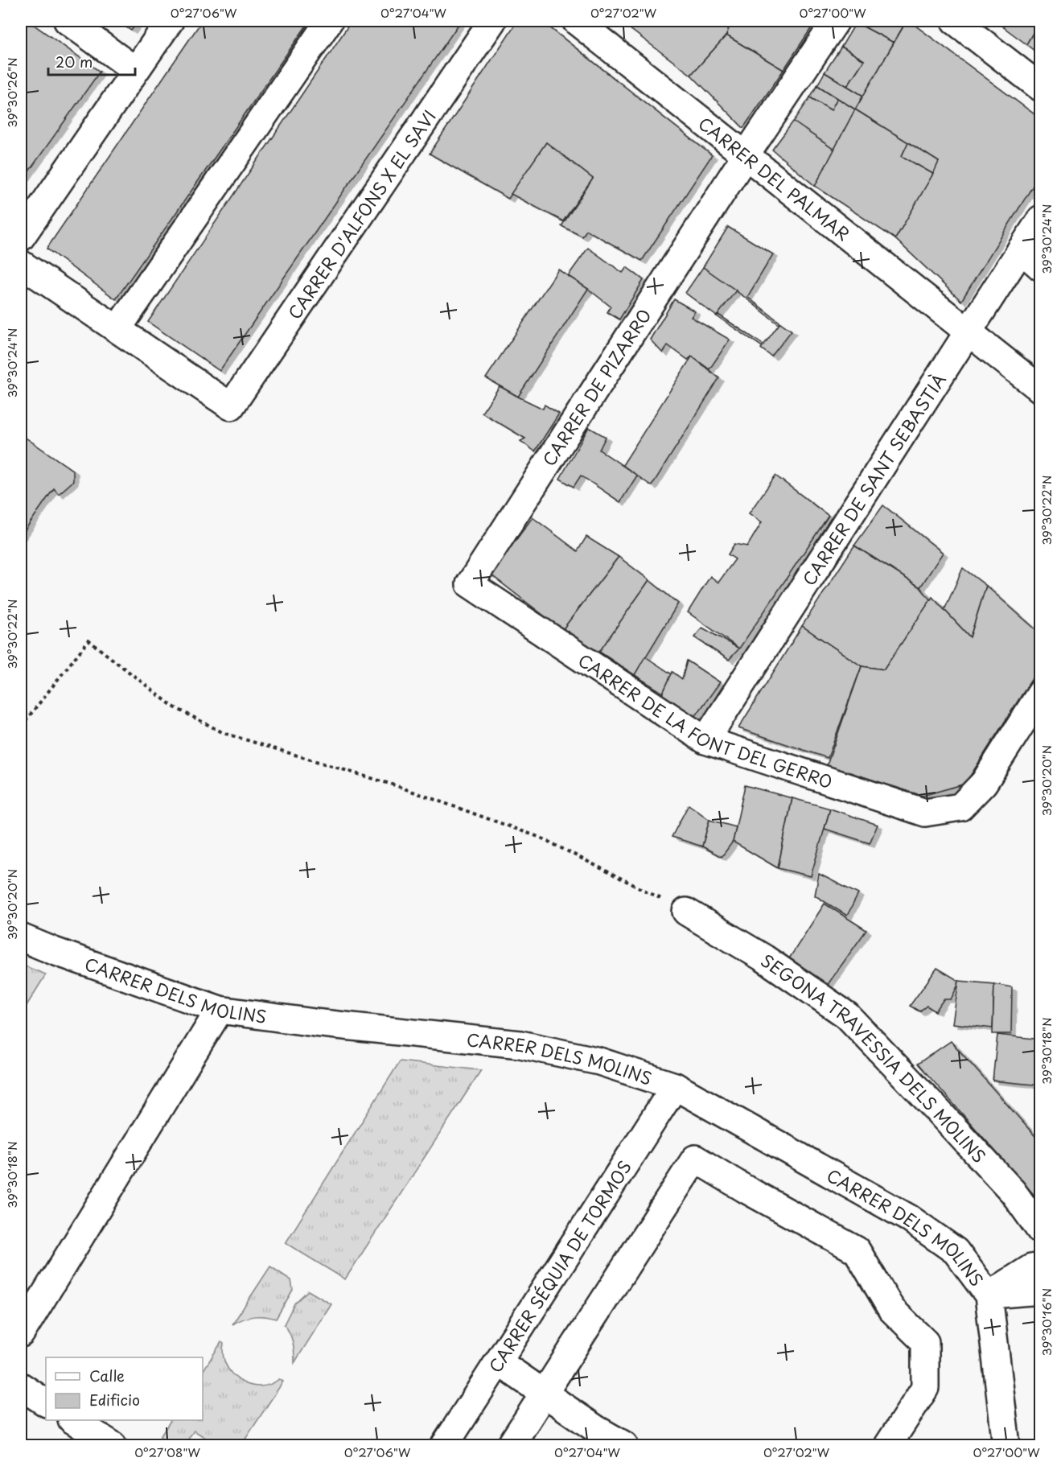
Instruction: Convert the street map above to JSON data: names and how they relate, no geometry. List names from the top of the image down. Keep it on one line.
{"streets":{"street":["CARRER DEL PALMAR","CARRER D'ALFONS X EL SAVI","CARRER DE PIZARRO","CARRER DE SANT SEBASTIÀ","CARRER DE LA FONT DEL GERRO","CARRER DELS MOLINS","SEGONA TRAVESSIA DELS MOLINS","CARRER SÉQUIA DE TORMOS"]},"crossings":[["CARRER DEL PALMAR","CARRER DE PIZARRO"],["CARRER DEL PALMAR","CARRER DE SANT SEBASTIÀ"],["CARRER DE PIZARRO","CARRER DE LA FONT DEL GERRO"],["CARRER DE SANT SEBASTIÀ","CARRER DE LA FONT DEL GERRO"],["CARRER DELS MOLINS","CARRER SÉQUIA DE TORMOS"]],"legend":["Calle","Edificio"],"scale_bar":"20 m","coordinates":["0°27'06\"W","0°27'04\"W","0°27'02\"W","0°27'00\"W","39°30'26\"N","39°30'24\"N","39°30'22\"N","39°30'20\"N","39°30'18\"N","39°30'16\"N","0°27'08\"W"]}
